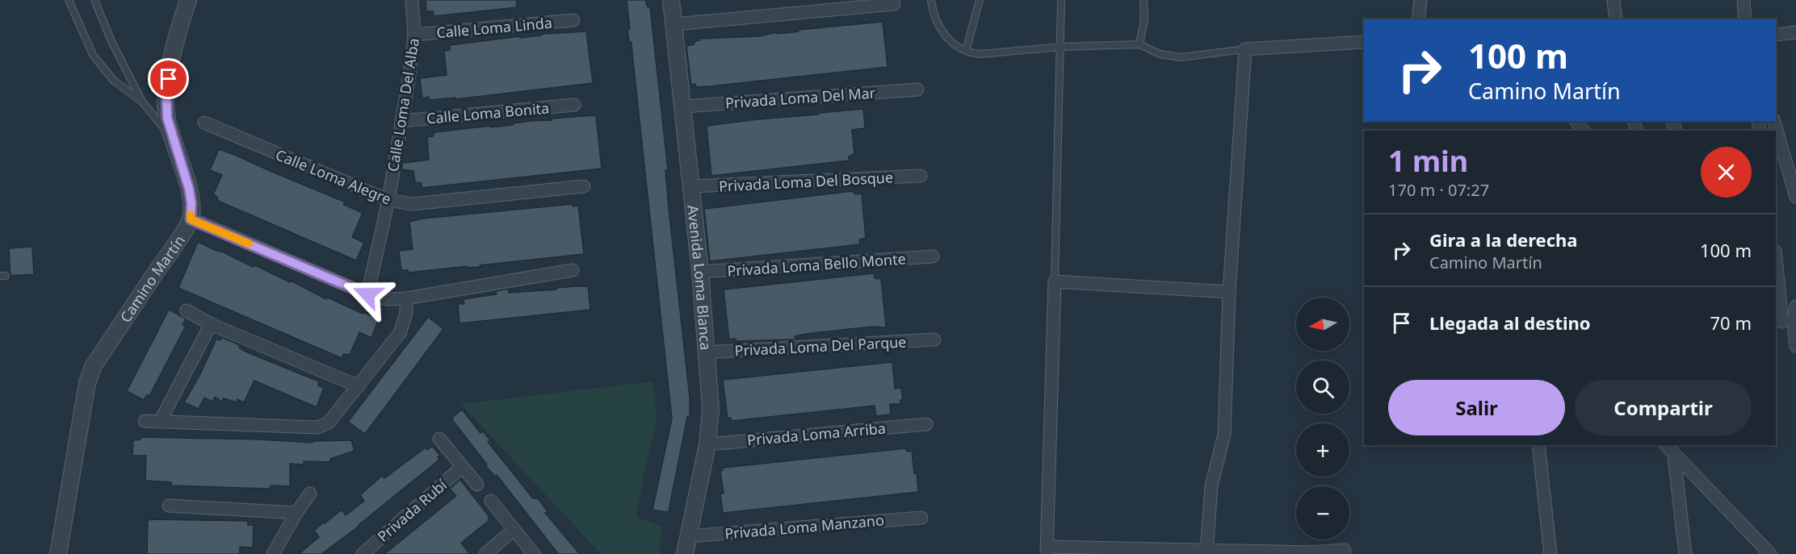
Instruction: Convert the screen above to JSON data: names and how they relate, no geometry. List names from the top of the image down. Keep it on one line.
{"streets":{"street":["Calle Loma Linda","Privada Loma Del Mar","Calle Loma Del Alba","Calle Loma Bonita","Calle Loma Alegre","Privada Loma Del Bosque","Privada Loma Bello Monte","Avenida Loma Blanca","Camino Martín","Privada Loma Del Parque","Privada Loma Arriba","Privada Rubí","Privada Loma Manzano"]},"crossings":[["Calle Loma Linda","Calle Loma Del Alba"],["Privada Loma Del Mar","Avenida Loma Blanca"],["Calle Loma Del Alba","Calle Loma Bonita"],["Calle Loma Del Alba","Calle Loma Alegre"],["Privada Loma Del Bosque","Avenida Loma Blanca"],["Privada Loma Bello Monte","Avenida Loma Blanca"],["Avenida Loma Blanca","Privada Loma Del Parque"],["Avenida Loma Blanca","Privada Loma Arriba"],["Avenida Loma Blanca","Privada Loma Manzano"]],"north":"left","page":{"turn":["100 m","Camino Martín"],"heading":["1 min","170 m · 07:27"],"list":[{"name":"Gira a la derecha","note":"Camino Martín","value":"100 m"},{"name":"Llegada al destino","value":"70 m"}],"map_buttons":["+","−"],"buttons":["Salir","Compartir"]}}
